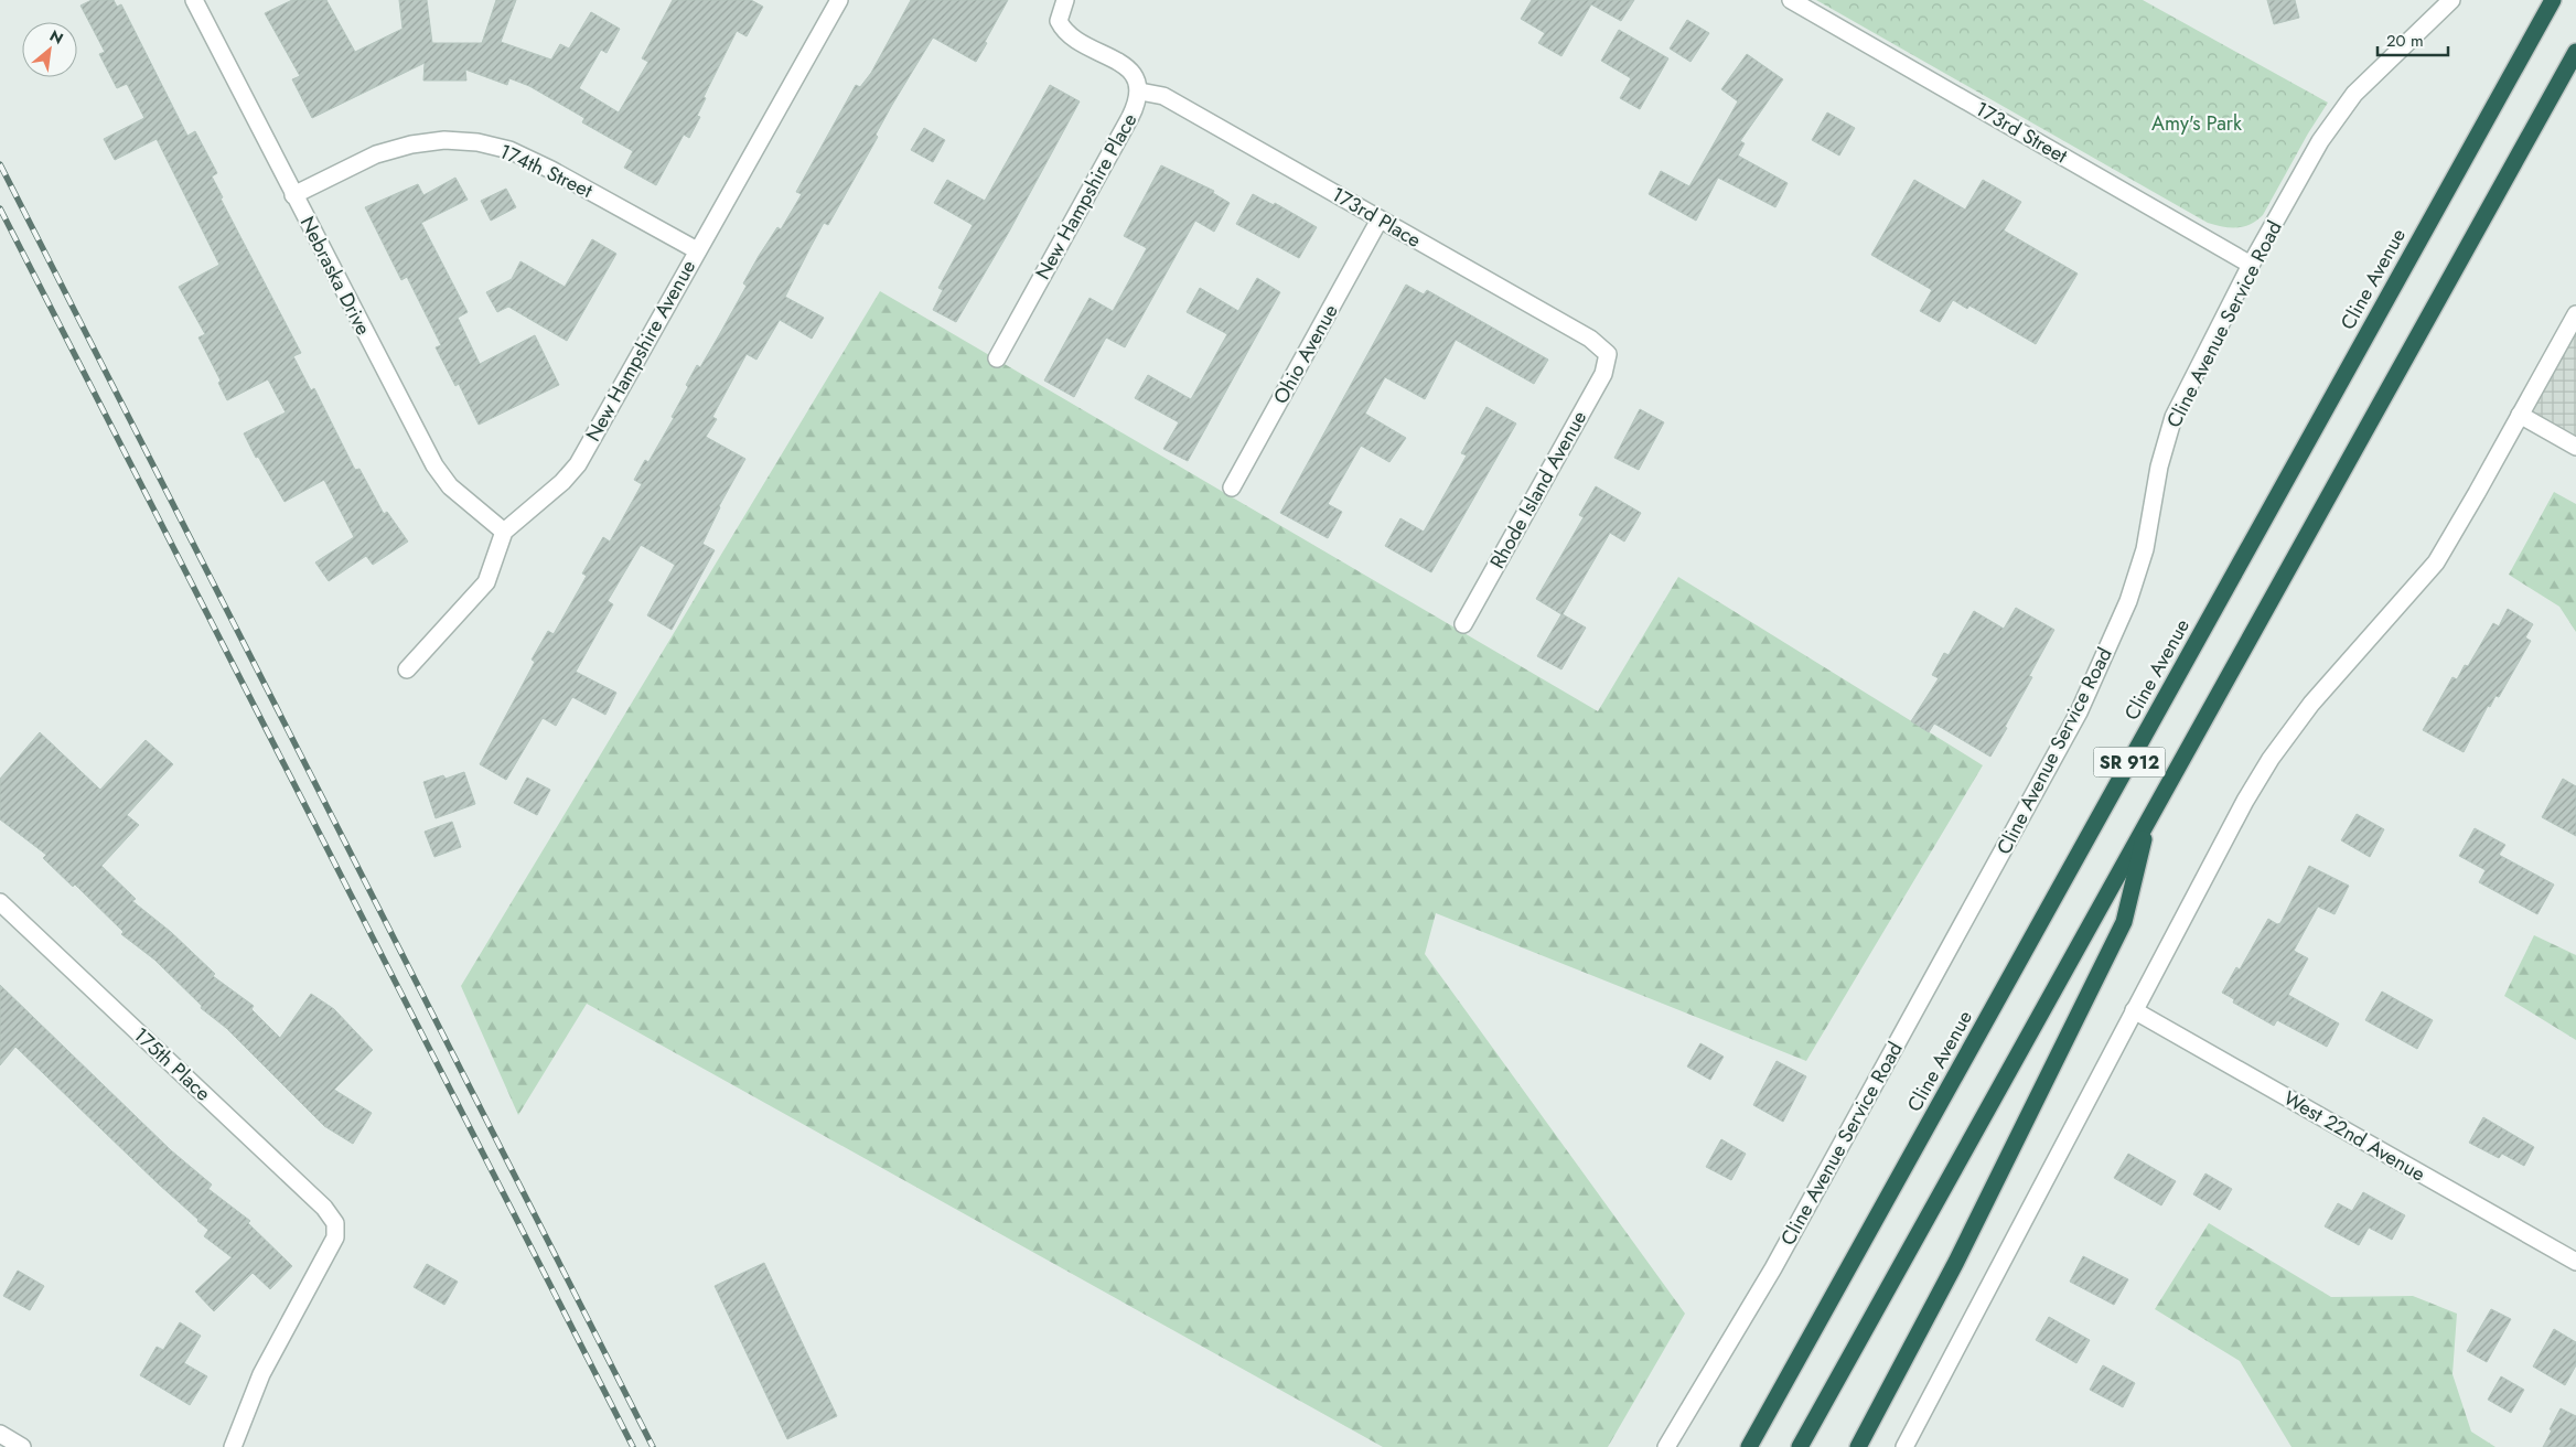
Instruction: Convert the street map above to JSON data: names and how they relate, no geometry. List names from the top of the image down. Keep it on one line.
{"streets":{"highway":["Cline Avenue","SR 912"],"street":["173rd Street","174th Street","New Hampshire Place","173rd Place","Nebraska Drive","Cline Avenue Service Road","New Hampshire Avenue","Ohio Avenue","Rhode Island Avenue","175th Place","West 22nd Avenue"]},"crossings":[["173rd Street","Cline Avenue Service Road"],["174th Street","Nebraska Drive"],["174th Street","New Hampshire Avenue"],["New Hampshire Place","173rd Place"],["173rd Place","Ohio Avenue"],["173rd Place","Rhode Island Avenue"],["Nebraska Drive","New Hampshire Avenue"]],"parks":["Amy's Park"],"scale_bar":"20 m","north":"top right"}
